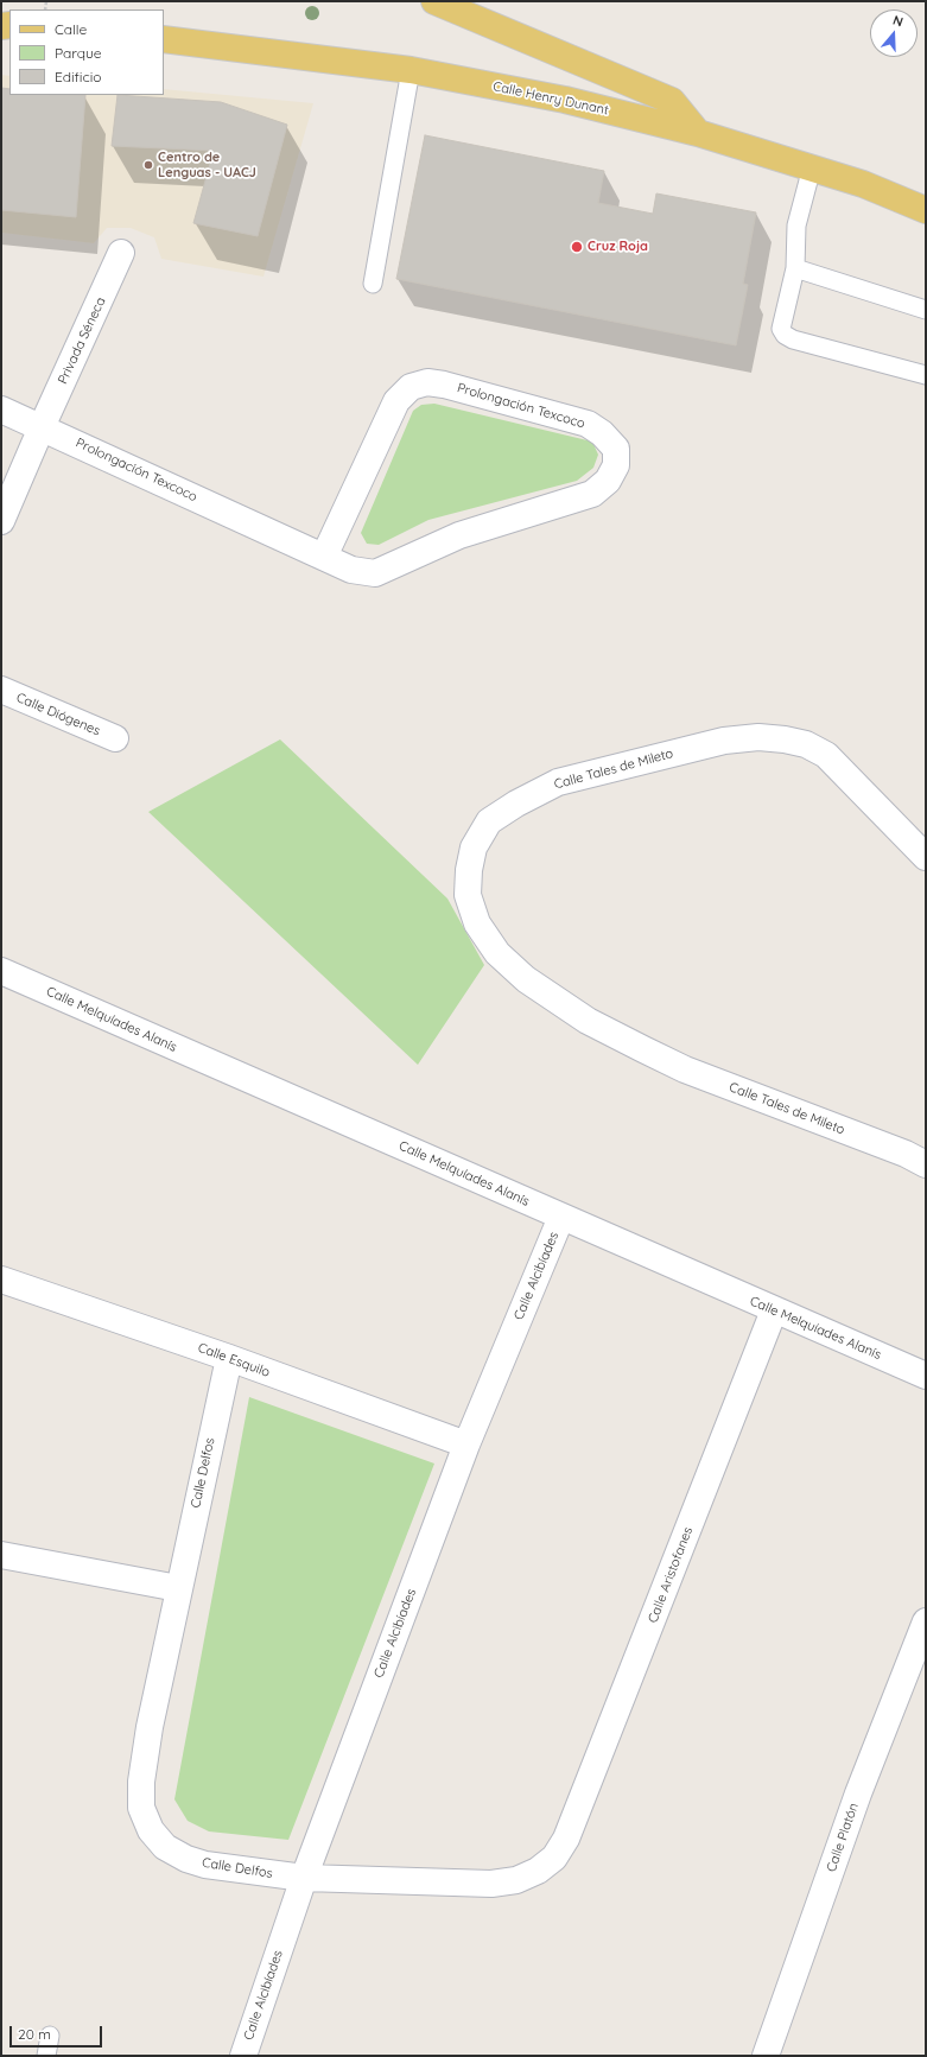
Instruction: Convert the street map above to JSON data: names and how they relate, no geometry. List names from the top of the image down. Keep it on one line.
{"streets":{"main road":["Calle Henry Dunant"],"street":["Privada Séneca","Prolongación Texcoco","Calle Diógenes","Calle Tales de Mileto","Calle Melquíades Alanís","Calle Alcibíades","Calle Esquilo","Calle Delfos","Calle Aristofanes","Calle Platón"]},"crossings":[["Privada Séneca","Prolongación Texcoco"],["Calle Melquíades Alanís","Calle Alcibíades"],["Calle Melquíades Alanís","Calle Aristofanes"],["Calle Alcibíades","Calle Esquilo"],["Calle Alcibíades","Calle Delfos"],["Calle Esquilo","Calle Delfos"],["Calle Delfos","Calle Aristofanes"]],"places":["Centro de Lenguas - UACJ","Cruz Roja"],"legend":["Calle","Parque","Edificio"],"scale_bar":"20 m","north":"top"}
